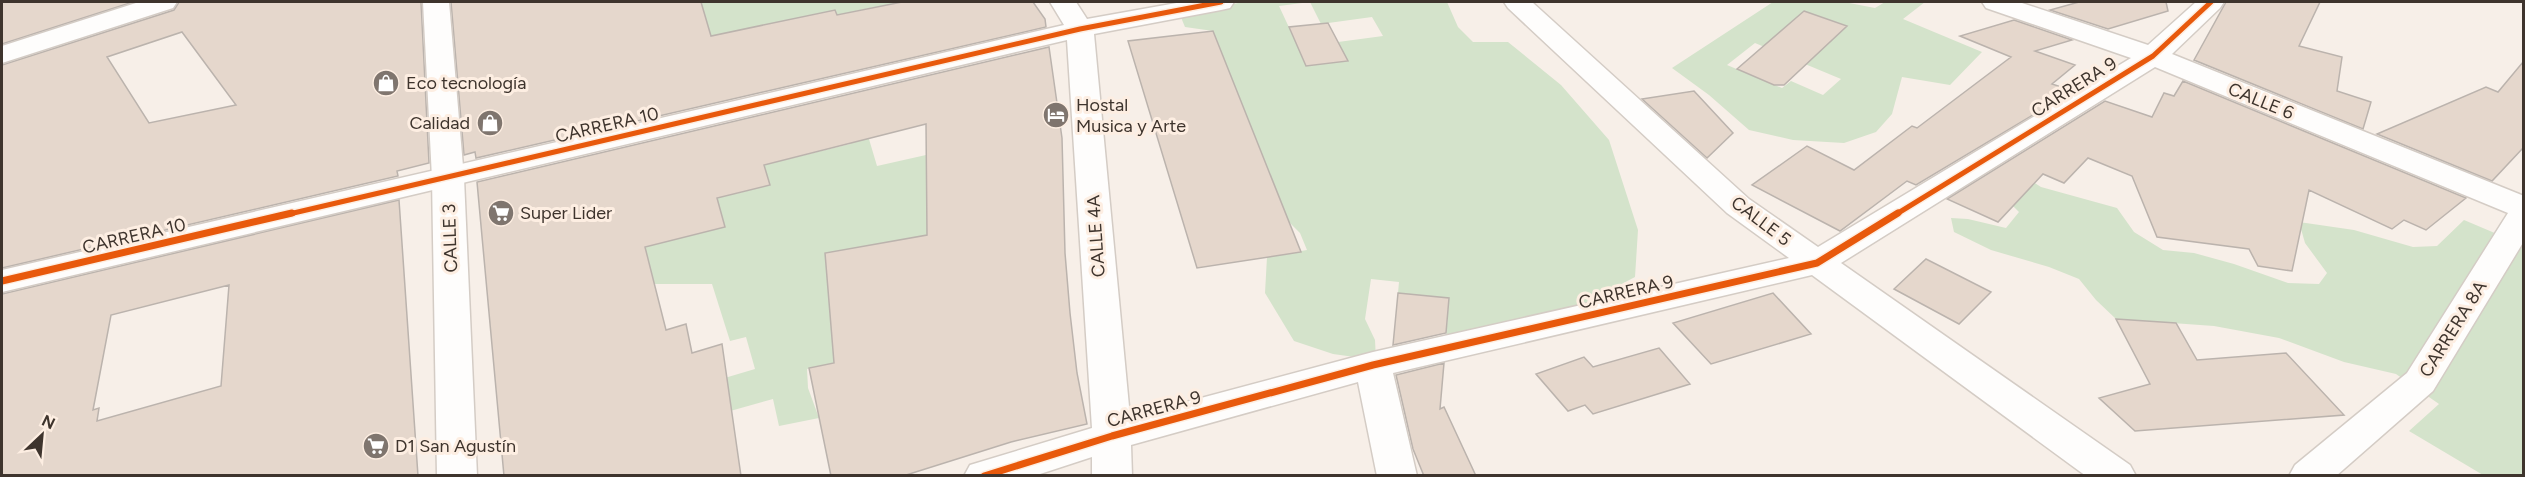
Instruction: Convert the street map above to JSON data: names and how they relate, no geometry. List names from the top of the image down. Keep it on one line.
{"streets":{"street":["CARRERA 9","CALLE 6","CARRERA 10","CALLE 5","CALLE 4A","CALLE 3","CARRERA 8A"]},"crossings":[["CARRERA 9","CALLE 6"],["CARRERA 9","CALLE 5"],["CARRERA 9","CALLE 4A"],["CARRERA 10","CALLE 4A"],["CARRERA 10","CALLE 3"]],"places":{"shop":["Eco tecnología","Calidad"],"hotel":["Hostal Musica y Arte"],"supermarket":["Super Lider","D1 San Agustín"]},"north":"top right"}
